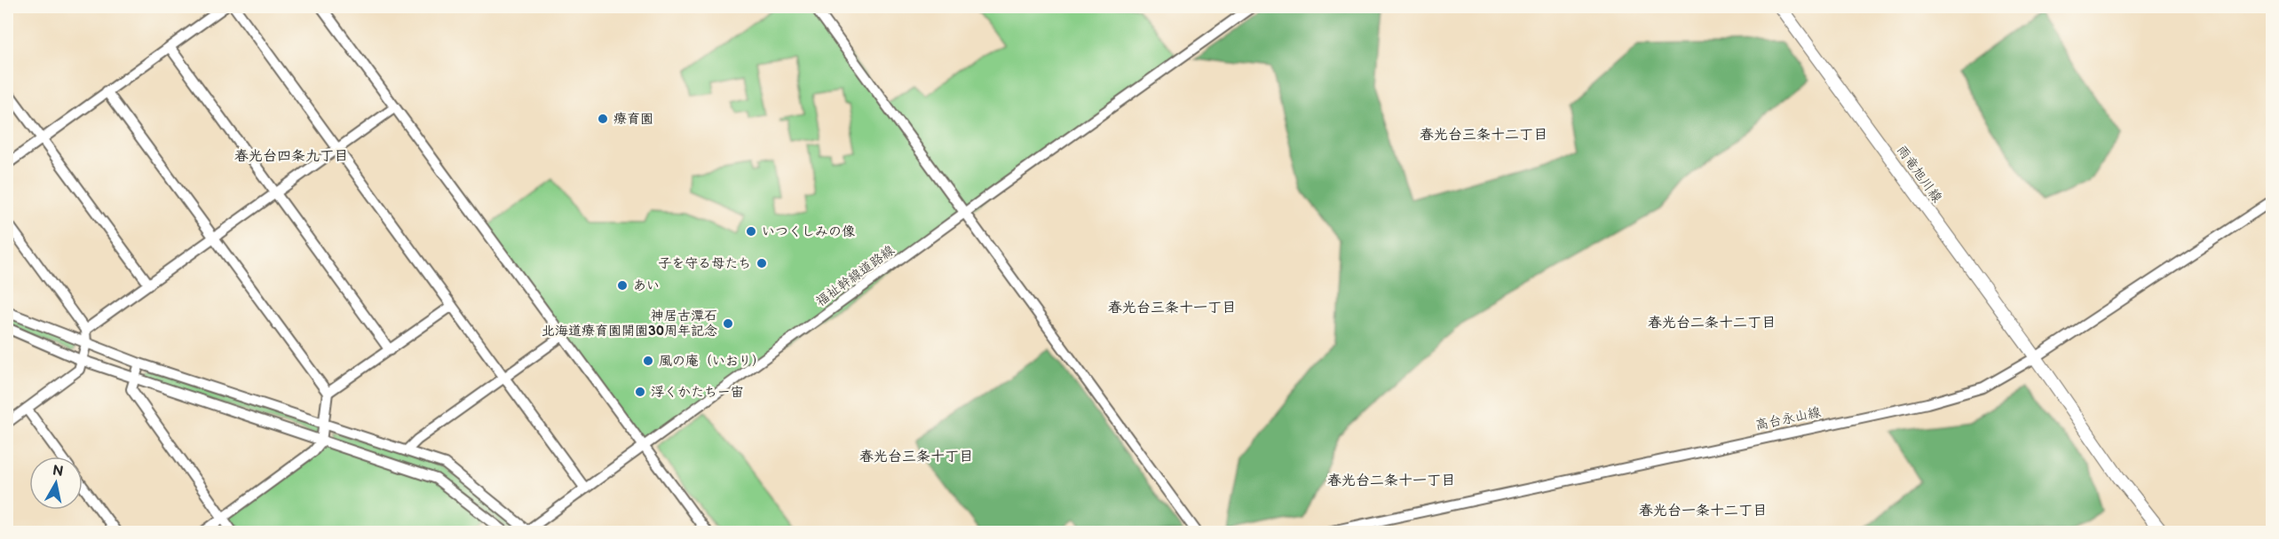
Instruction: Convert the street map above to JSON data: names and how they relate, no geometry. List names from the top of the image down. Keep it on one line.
{"streets":{"main road":["雨竜旭川線"],"street":["福祉幹線道路線","高台永山線"]},"crossings":[["雨竜旭川線","高台永山線"]],"districts":["春光台三条十二丁目","春光台四条九丁目","春光台三条十一丁目","春光台二条十二丁目","春光台三条十丁目","春光台二条十一丁目","春光台一条十二丁目"],"places":["療育園","いつくしみの像","子を守る母たち","あい","神居古潭石 北海道療育園開園30周年記念","風の庵（いおり）","浮くかたちー宙"],"north":"top"}
